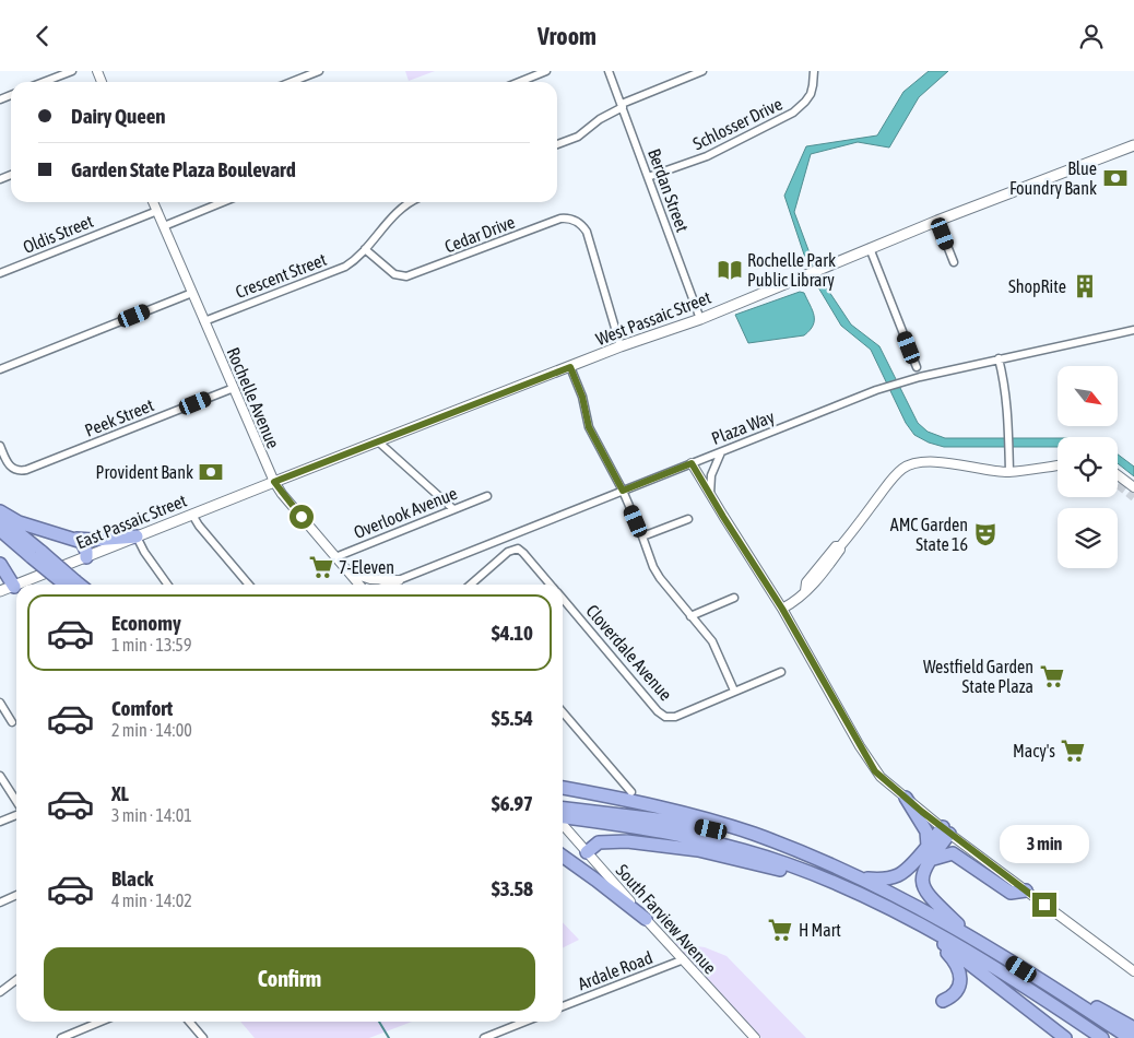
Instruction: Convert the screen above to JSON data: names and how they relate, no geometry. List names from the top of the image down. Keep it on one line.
{"streets":{"main road":["West Passaic Street","East Passaic Street"],"street":["Schlosser Drive","Berdan Street","Oldis Street","Cedar Drive","Crescent Street","Rochelle Avenue","Peek Street","Plaza Way","Overlook Avenue","Cloverdale Avenue","South Farview Avenue","Ardale Road"]},"crossings":[["Schlosser Drive","Berdan Street"],["Berdan Street","West Passaic Street"],["Oldis Street","Rochelle Avenue"],["Cedar Drive","Crescent Street"],["Cedar Drive","West Passaic Street"],["Crescent Street","Rochelle Avenue"],["West Passaic Street","Rochelle Avenue"],["West Passaic Street","East Passaic Street"],["Rochelle Avenue","Peek Street"],["Rochelle Avenue","Overlook Avenue"],["Rochelle Avenue","East Passaic Street"],["South Farview Avenue","Ardale Road"]],"places":{"bank":["Blue Foundry Bank","Provident Bank"],"library":["Rochelle Park Public Library"],"building":["ShopRite"],"theatre":["AMC Garden State 16"],"supermarket":["7-Eleven","Westfield Garden State Plaza","Macy's","H Mart"]},"north":"bottom right","page":{"header":"Vroom","banner":["Dairy Queen","Garden State Plaza Boulevard"],"list":[{"name":"Economy","note":"1 min · 13:59","value":"$4.10"},{"name":"Comfort","note":"2 min · 14:00","value":"$5.54"},{"name":"XL","note":"3 min · 14:01","value":"$6.97"},{"name":"Black","note":"4 min · 14:02","value":"$3.58"}],"bubble":"3 min","buttons":"Confirm"}}
